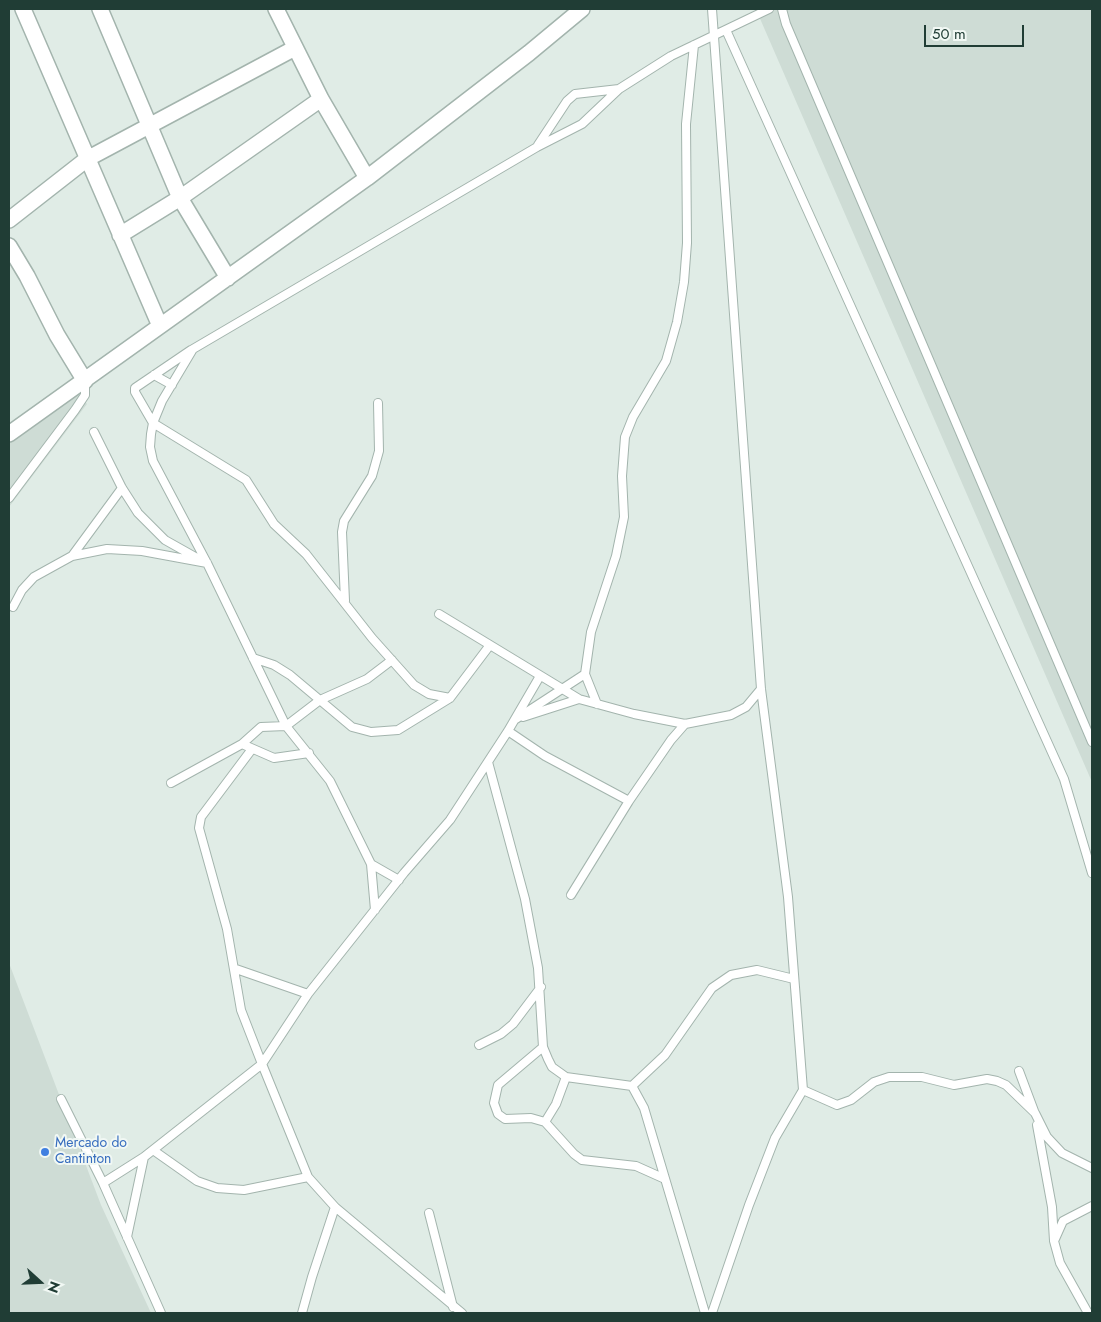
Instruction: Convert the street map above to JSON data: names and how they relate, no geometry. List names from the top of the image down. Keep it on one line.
{"places":["Mercado do Cantinton"],"scale_bar":"50 m","north":"right"}
